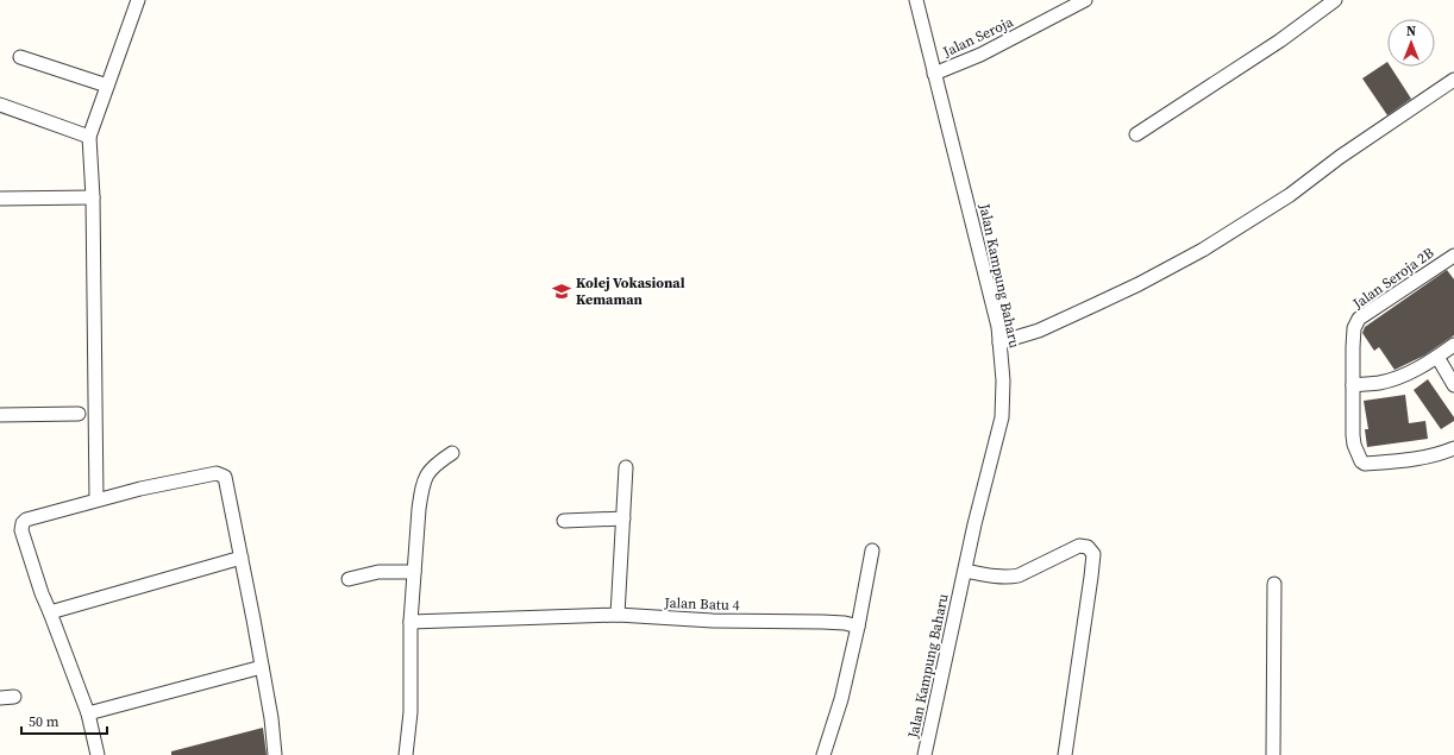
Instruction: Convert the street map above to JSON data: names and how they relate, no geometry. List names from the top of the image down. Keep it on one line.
{"streets":{"street":["Jalan Seroja","Jalan Kampung Baharu","Jalan Seroja 2B","Jalan Batu 4"]},"crossings":[["Jalan Seroja","Jalan Kampung Baharu"]],"places":{"school or university":["Kolej Vokasional Kemaman"]},"scale_bar":"50 m","north":"top"}
